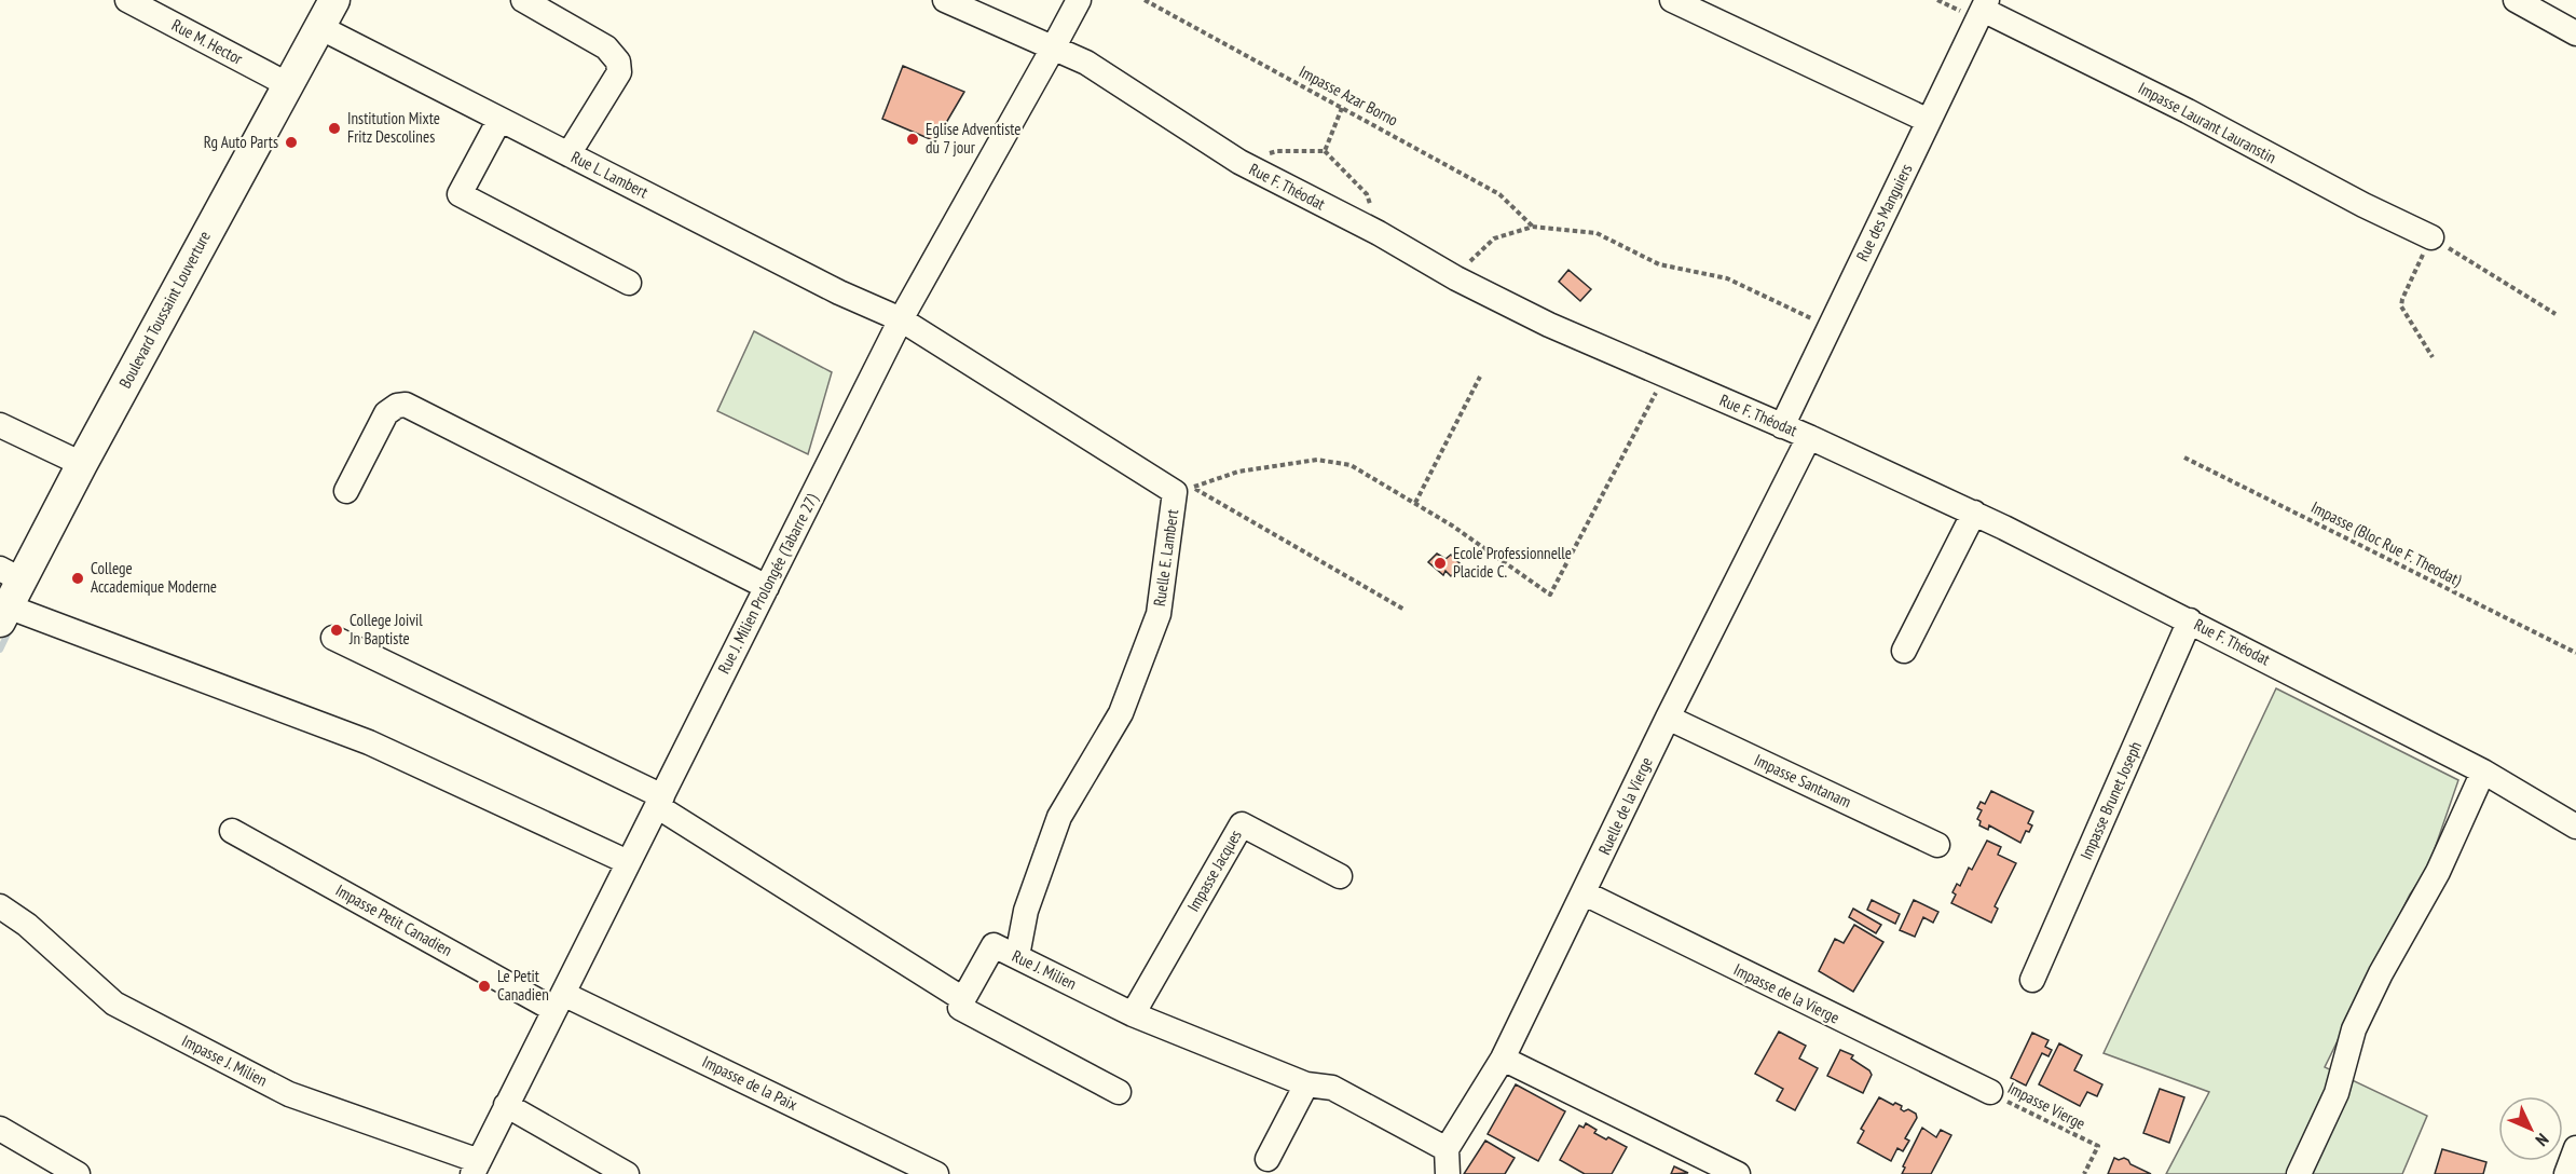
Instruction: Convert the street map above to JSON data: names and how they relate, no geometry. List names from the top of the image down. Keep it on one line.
{"streets":{"main road":["Boulevard Toussaint Louverture"],"street":["Rue M. Hector","Impasse Laurant Lauranstin","Rue L. Lambert","Rue F. Théodat","Rue des Manguiers","Ruelle E. Lambert","Rue J. Milien Prolongée (Tabarre 27)","Impasse Santanam","Impasse Brunet Joseph","Ruelle de la Vierge","Impasse Jacques","Impasse Petit Canadien","Rue J. Milien","Impasse de la Vierge","Impasse J. Milien","Impasse de la Paix"],"path":["Impasse Azar Borno","Impasse (Bloc Rue F. Theodat)","Impasse Vierge"]},"crossings":[["Rue M. Hector","Boulevard Toussaint Louverture"],["Impasse Laurant Lauranstin","Rue des Manguiers"],["Rue L. Lambert","Boulevard Toussaint Louverture"],["Rue L. Lambert","Ruelle E. Lambert"],["Rue L. Lambert","Rue J. Milien Prolongée (Tabarre 27)"],["Rue F. Théodat","Rue des Manguiers"],["Rue F. Théodat","Rue J. Milien Prolongée (Tabarre 27)"],["Rue F. Théodat","Impasse Brunet Joseph"],["Rue F. Théodat","Ruelle de la Vierge"],["Ruelle E. Lambert","Rue J. Milien Prolongée (Tabarre 27)"],["Ruelle E. Lambert","Rue J. Milien"],["Rue J. Milien Prolongée (Tabarre 27)","Impasse Petit Canadien"],["Rue J. Milien Prolongée (Tabarre 27)","Impasse J. Milien"],["Rue J. Milien Prolongée (Tabarre 27)","Impasse de la Paix"],["Impasse Santanam","Ruelle de la Vierge"],["Ruelle de la Vierge","Rue J. Milien"],["Ruelle de la Vierge","Impasse de la Vierge"],["Impasse Jacques","Rue J. Milien"],["Impasse Petit Canadien","Impasse de la Paix"],["Impasse de la Vierge","Impasse Vierge"]],"places":["Institution Mixte Fritz Descolines","Eglise Adventiste du 7 jour","Rg Auto Parts","Ecole Professionnelle Placide C.","College Accademique Moderne","College Joivil Jn Baptiste","Le Petit Canadien"],"north":"bottom right"}
